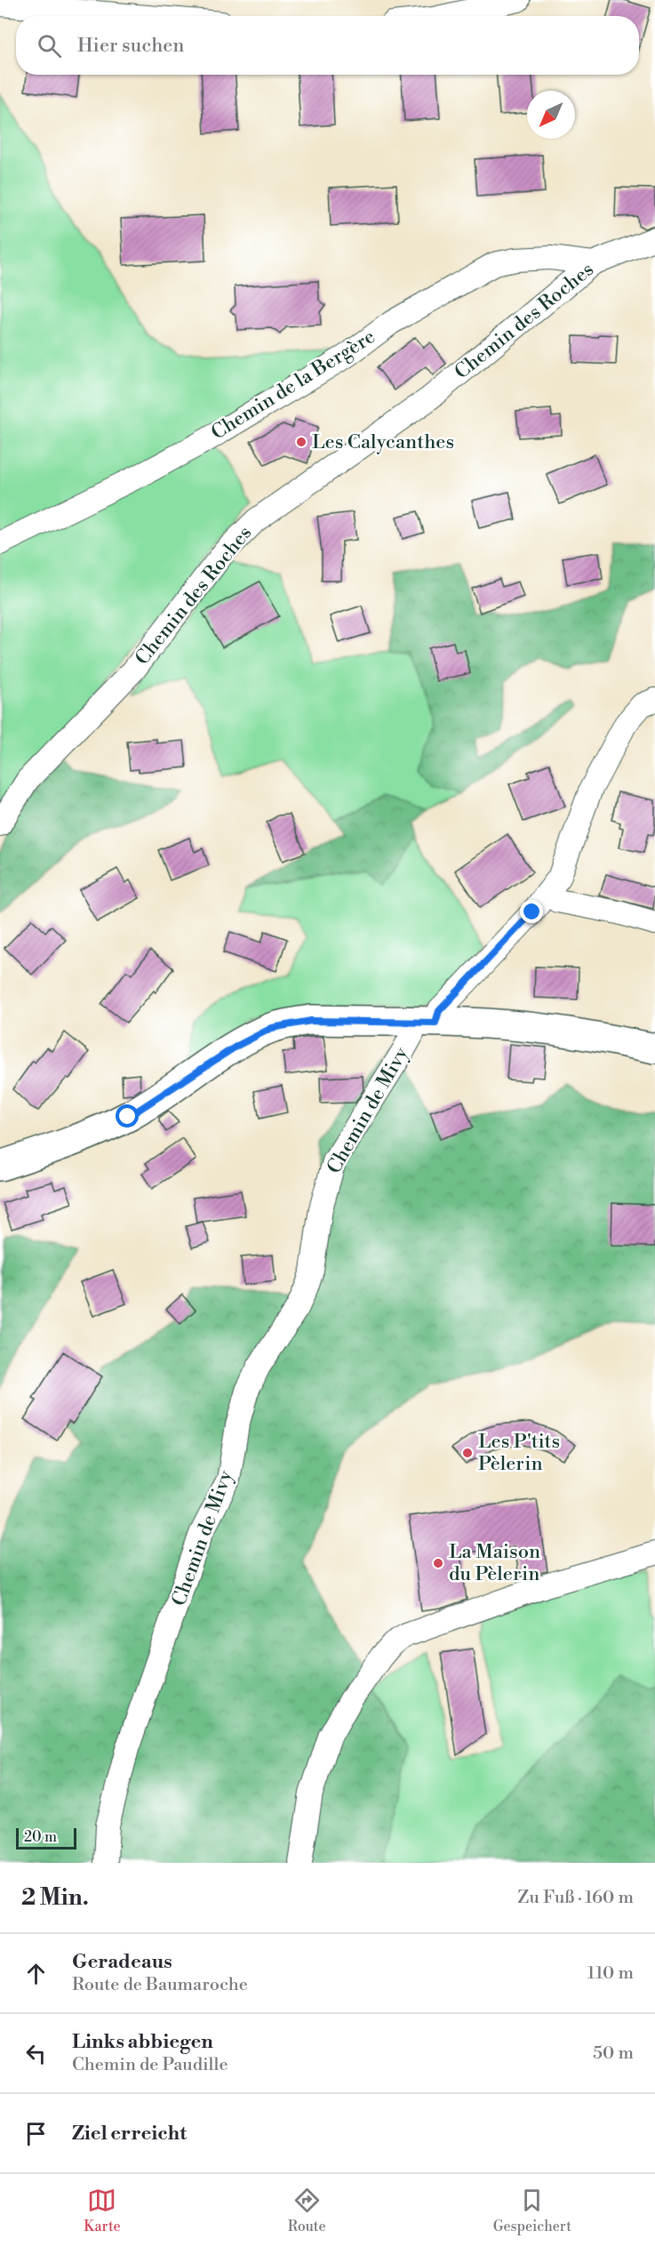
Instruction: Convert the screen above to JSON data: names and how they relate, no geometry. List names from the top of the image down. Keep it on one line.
{"streets":{"street":["Chemin des Roches","Chemin de la Bergère","Chemin de Mivy"]},"crossings":[["Chemin des Roches","Chemin de la Bergère"]],"places":["Les Calycanthes","Les P'tits Pèlerin","La Maison du Pèlerin"],"scale_bar":"20 m","north":"bottom left","page":{"search":"Hier suchen","scale":"20 m","heading":["2 Min.","Zu Fuß · 160 m"],"list":[["Geradeaus","Route de Baumaroche","110 m"],["Links abbiegen","Chemin de Paudille","50 m"],"Ziel erreicht"],"nav":["Karte","Route","Gespeichert"]}}
